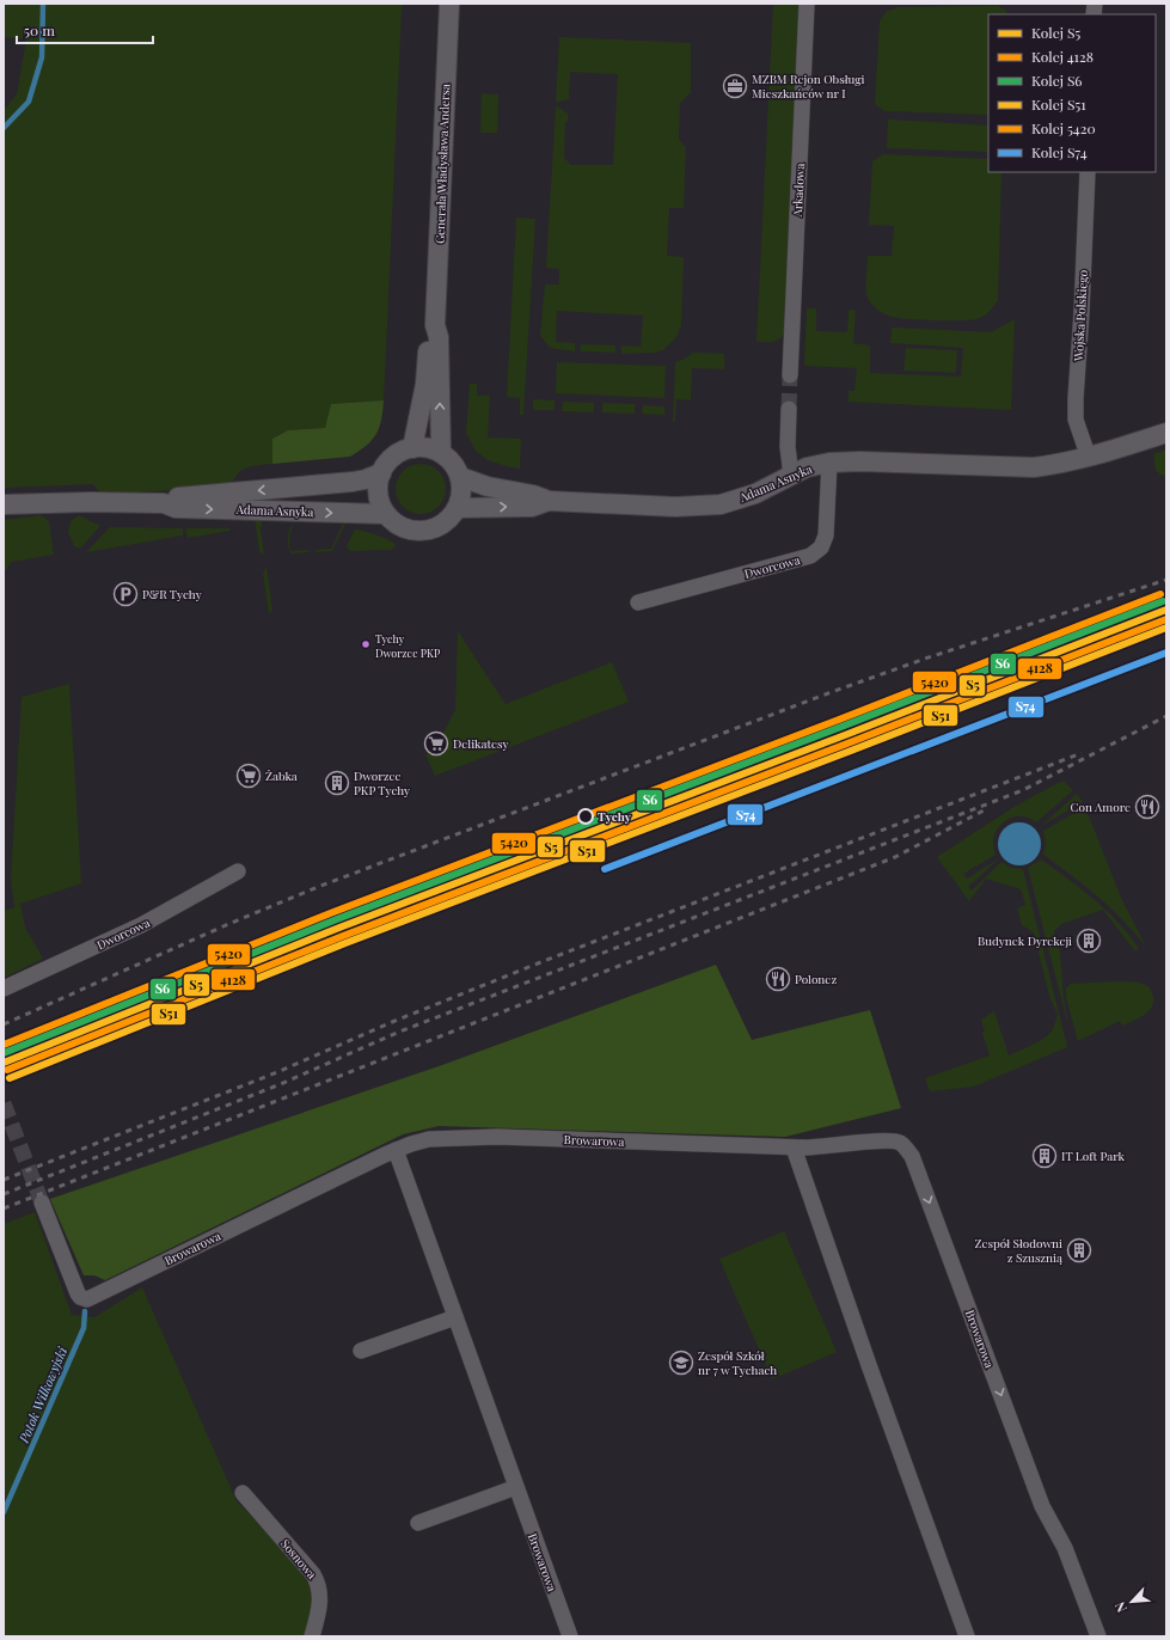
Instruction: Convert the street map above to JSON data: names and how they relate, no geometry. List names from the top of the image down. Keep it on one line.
{"streets":{"street":["Generała Władysława Andersa","Arkadowa","Wojska Polskiego","Adama Asnyka","Dworcowa","Browarowa","Sosnowa"]},"crossings":[["Generała Władysława Andersa","Adama Asnyka"],["Wojska Polskiego","Adama Asnyka"],["Adama Asnyka","Dworcowa"]],"water":["Potok Wilkowyjski"],"places":{"office":["MZBM Rejon Obsługi Mieszkańców nr I"],"parking":["P&R Tychy"],"other":["Tychy Dworzec PKP","Tychy"],"supermarket":["Delikatesy","Żabka"],"building":["Dworzec PKP Tychy","Budynek Dyrekcji","IT Loft Park","Zespół Słodowni z Szusznią"],"restaurant":["Con Amore","Polonez"],"school or university":["Zespół Szkół nr 7 w Tychach"]},"lines":["rail line 5420","rail line S6","rail line S5","rail line 4128","rail line S51","rail line S74"],"legend":["Kolej S5","Kolej 4128","Kolej S6","Kolej S51","Kolej 5420","Kolej S74"],"scale_bar":"50 m","north":"bottom left"}
